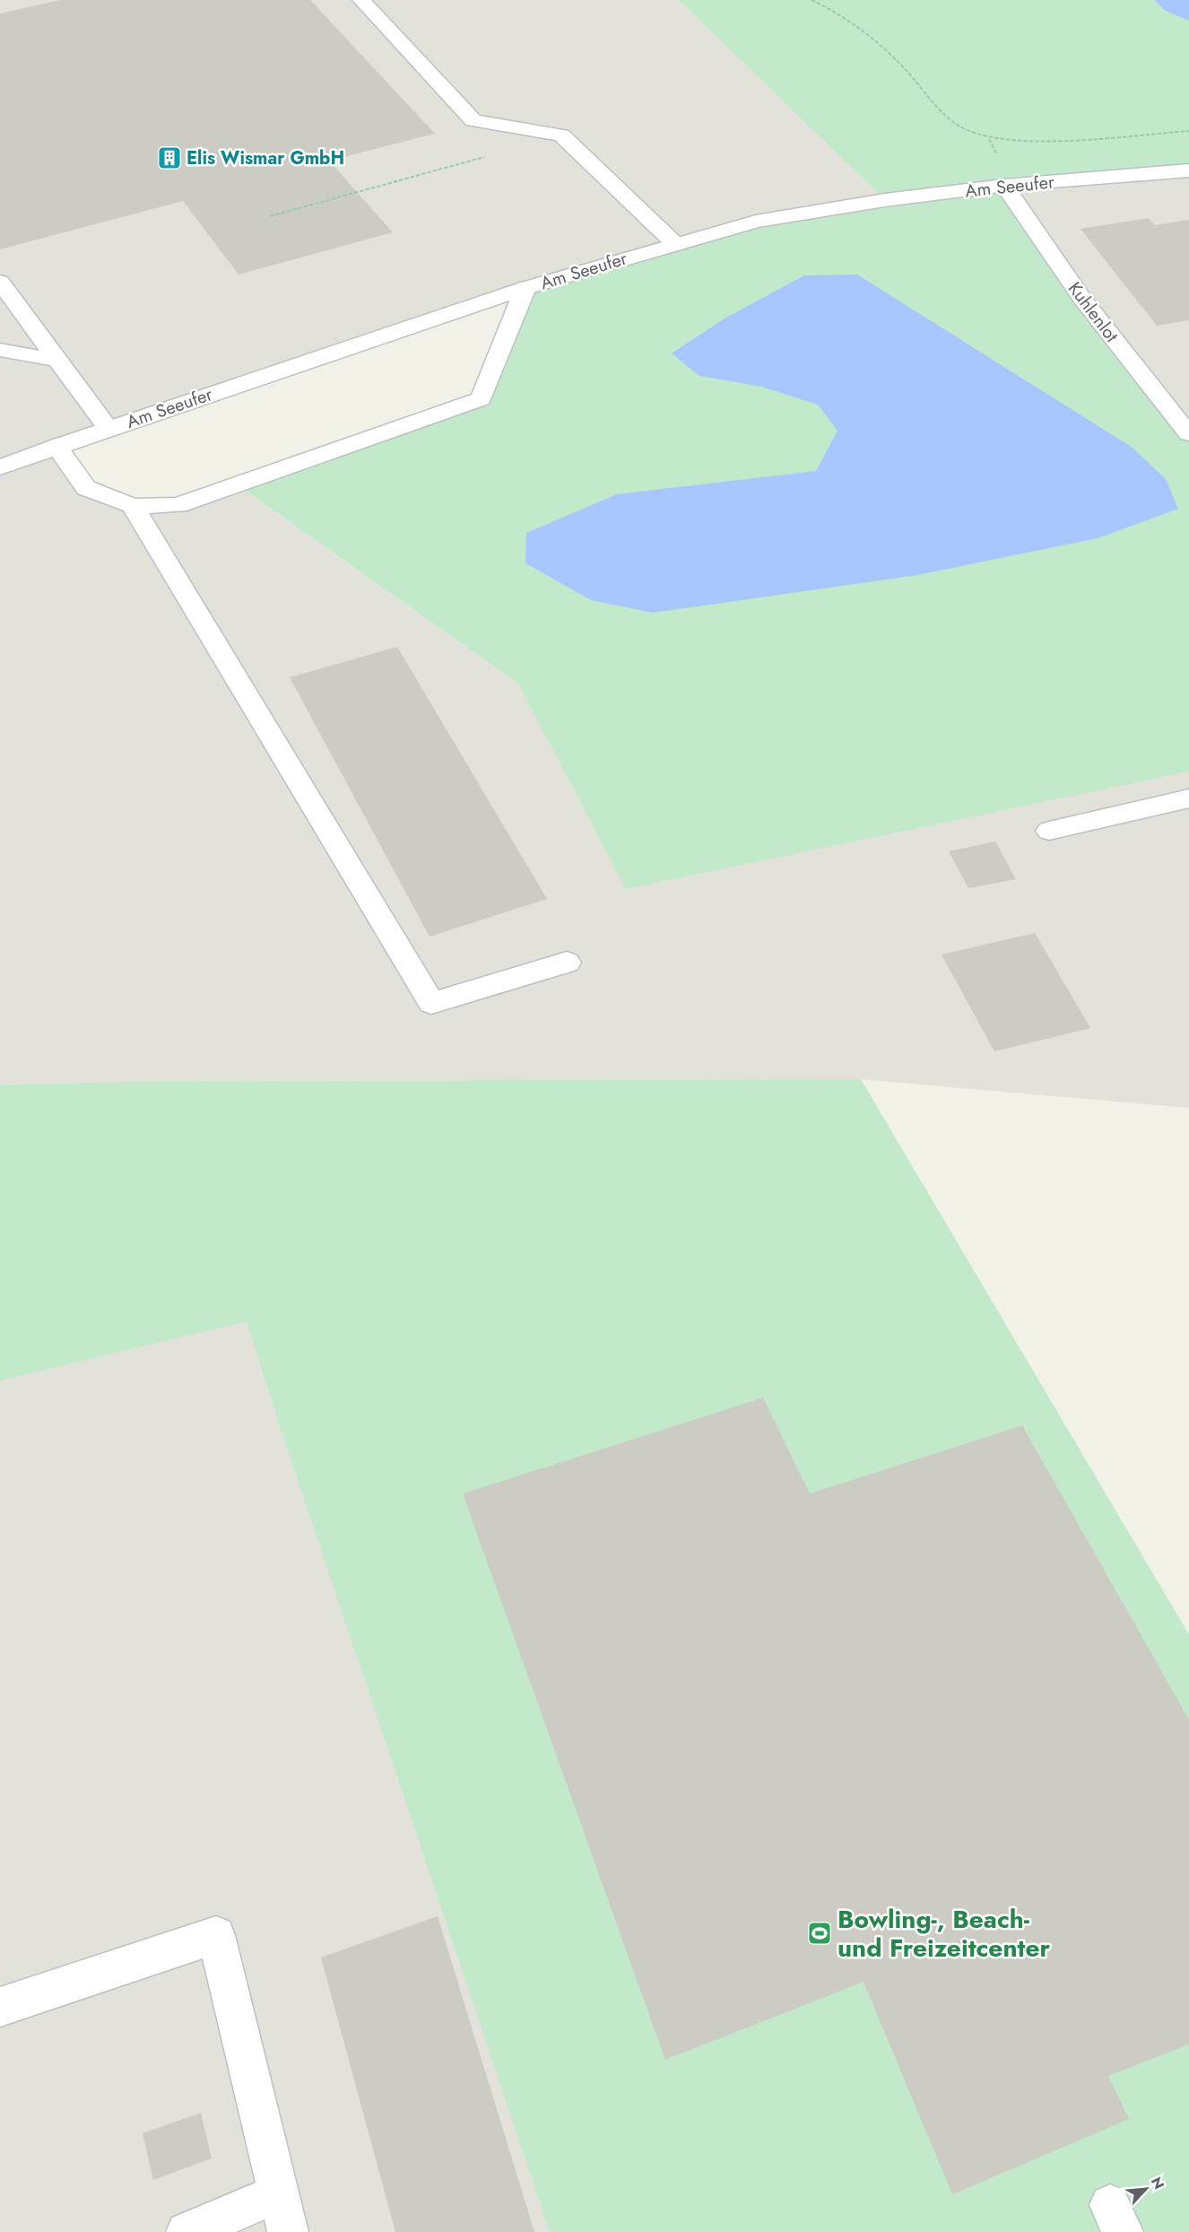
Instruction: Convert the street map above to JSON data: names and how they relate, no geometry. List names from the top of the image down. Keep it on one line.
{"streets":{"street":["Am Seeufer","Kuhlenlot"]},"crossings":[["Am Seeufer","Kuhlenlot"]],"places":{"building":["Elis Wismar GmbH"],"sports":["Bowling-, Beach- und Freizeitcenter"]},"north":"top right"}
